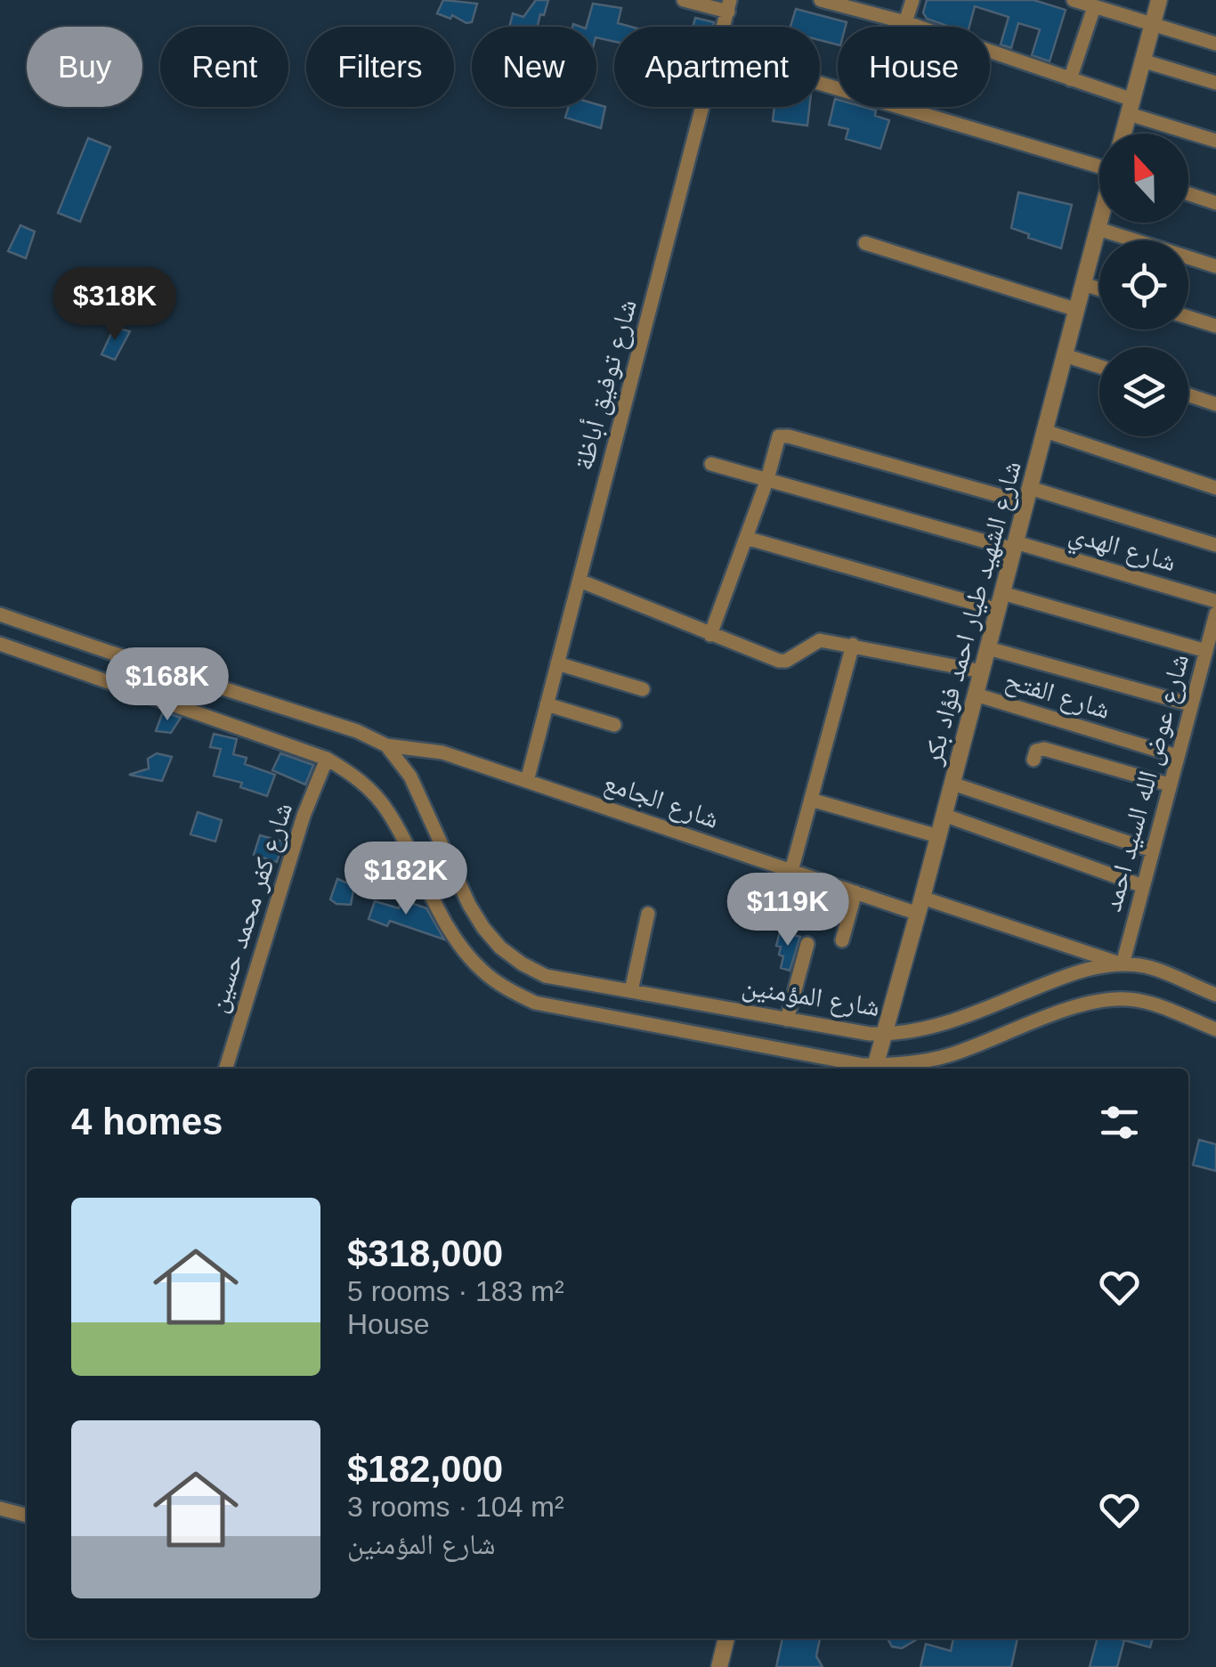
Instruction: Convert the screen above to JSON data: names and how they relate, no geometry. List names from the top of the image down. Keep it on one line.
{"streets":{"street":["شارع توفيق أباظة","شارع الهدي","شارع الشهيد طيار احمد فؤاد بكر","شارع الفتح","شارع عوض الله السيد احمد","شارع الجامع","شارع كفر محمد حسين","شارع المؤمنين"]},"crossings":[["شارع توفيق أباظة","شارع الجامع"],["شارع الهدي","شارع الشهيد طيار احمد فؤاد بكر"],["شارع الشهيد طيار احمد فؤاد بكر","شارع الفتح"],["شارع الشهيد طيار احمد فؤاد بكر","شارع الجامع"],["شارع الشهيد طيار احمد فؤاد بكر","شارع المؤمنين"],["شارع الفتح","شارع عوض الله السيد احمد"],["شارع عوض الله السيد احمد","شارع الجامع"],["شارع عوض الله السيد احمد","شارع المؤمنين"],["شارع الجامع","شارع المؤمنين"],["شارع كفر محمد حسين","شارع المؤمنين"]],"north":"top","page":{"chip":["Buy","Rent","Filters","New","Apartment","House"],"price":["$318K","$168K","$182K","$119K"],"heading":"4 homes","list":[{"name":"$318,000","note":"5 rooms · 183 m² · House"},{"name":"$182,000","note":"3 rooms · 104 m² · شارع المؤمنين"}]}}
